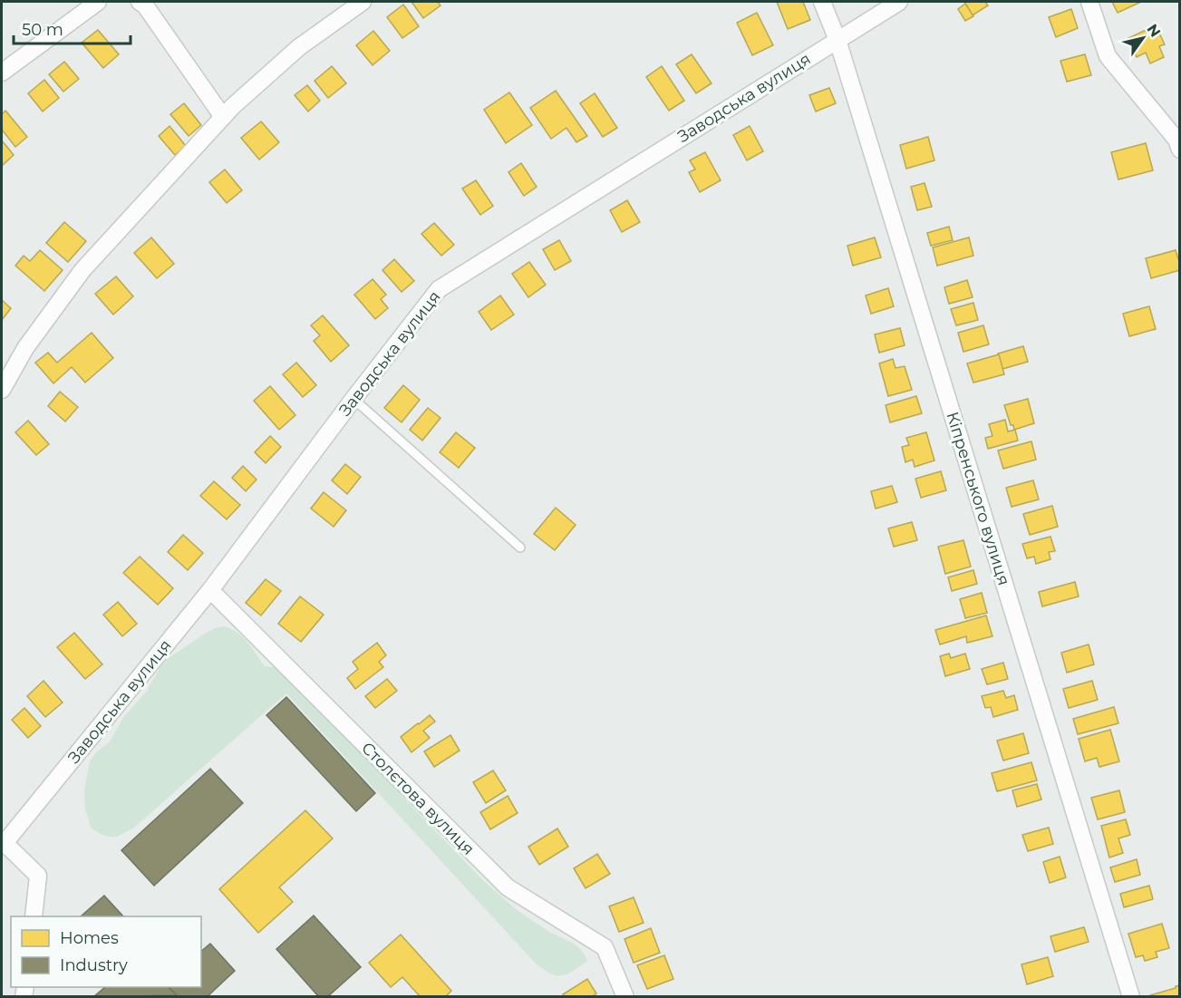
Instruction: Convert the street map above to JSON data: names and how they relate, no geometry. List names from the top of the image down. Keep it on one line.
{"streets":{"street":["Заводська вулиця","Кіпренського вулиця","Столєтова вулиця"]},"crossings":[["Заводська вулиця","Кіпренського вулиця"],["Заводська вулиця","Столєтова вулиця"]],"legend":["Homes","Industry"],"scale_bar":"50 m","north":"top right"}
